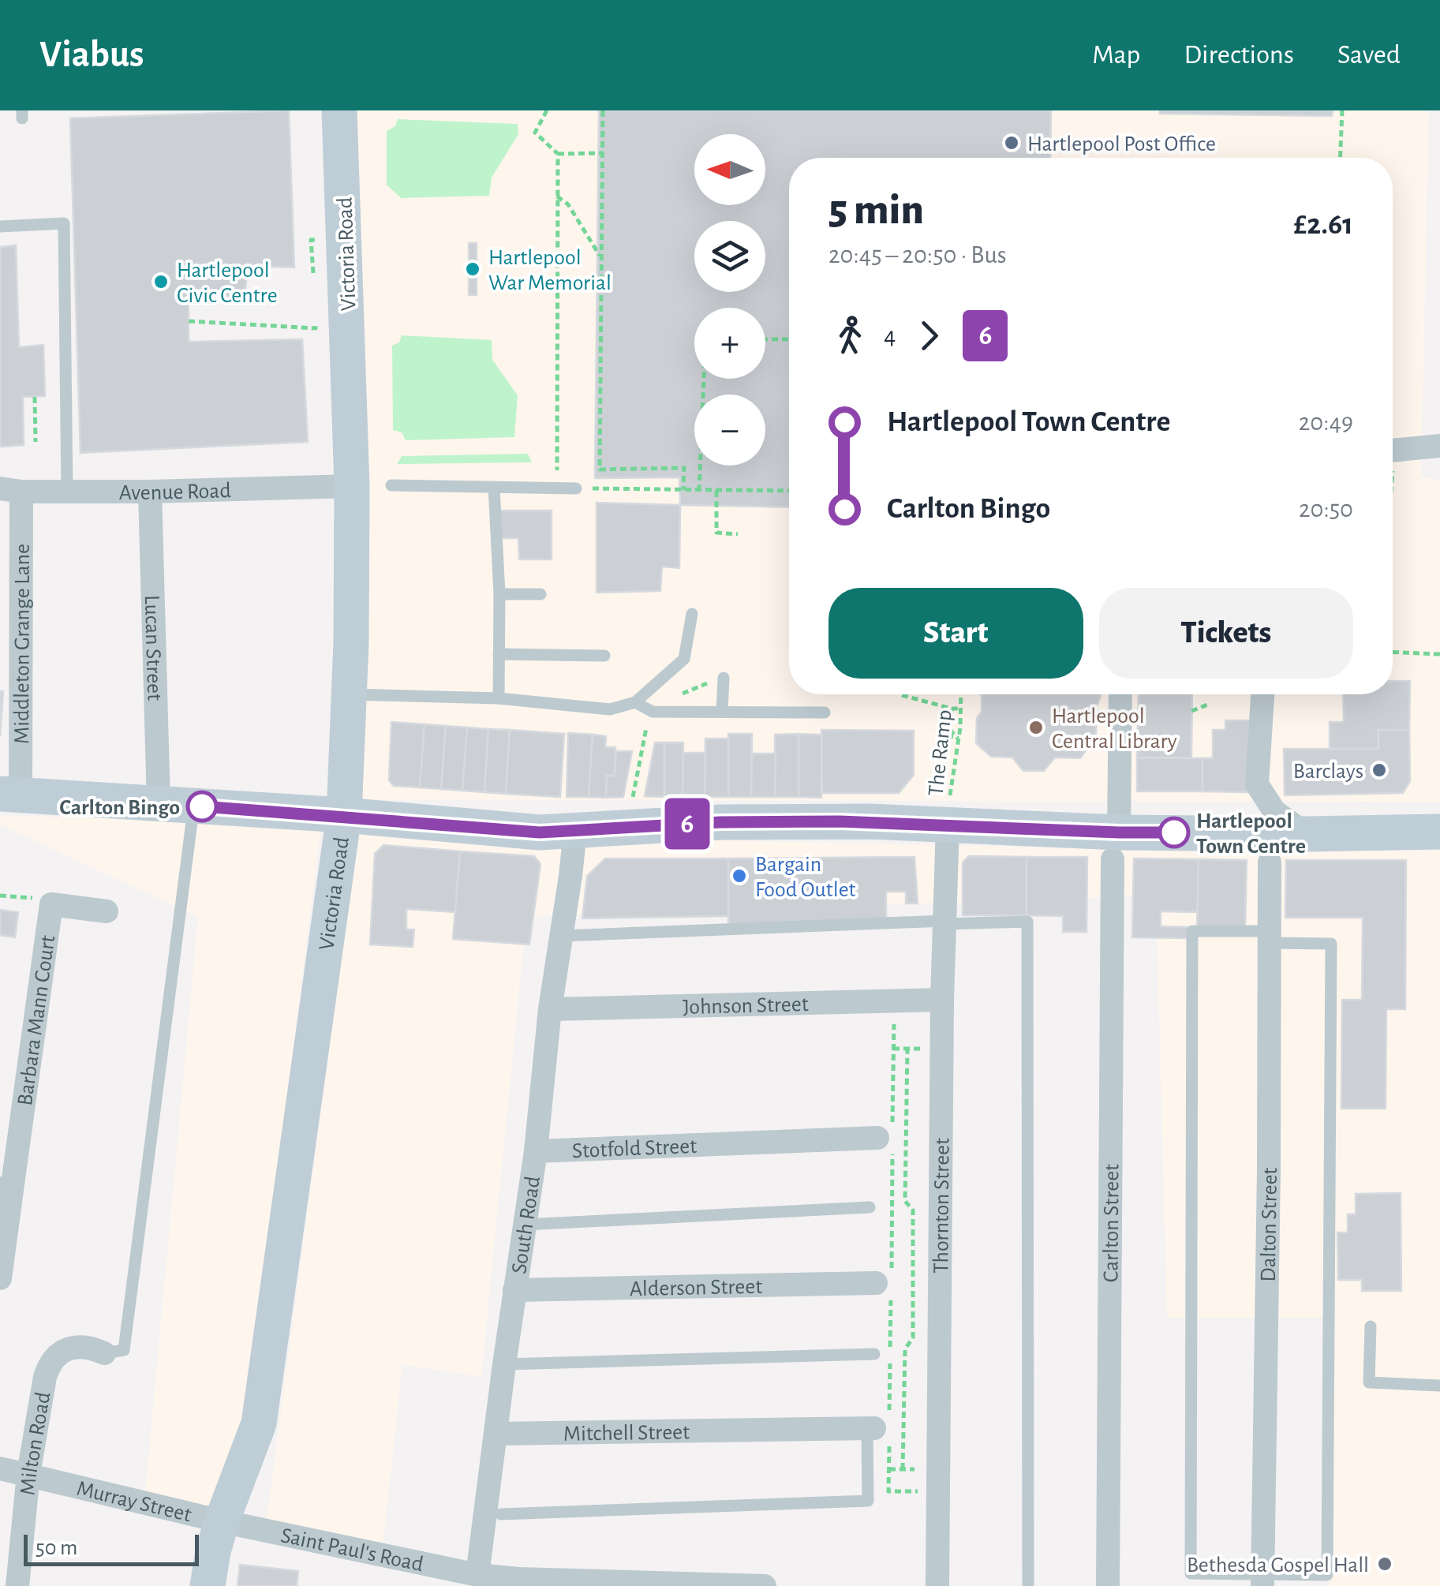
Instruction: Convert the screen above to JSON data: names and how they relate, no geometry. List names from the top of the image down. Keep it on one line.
{"streets":{"street":["Victoria Road","Avenue Road","Middleton Grange Lane","Lucan Street","Johnson Street","Barbara Mann Court","Stotfold Street","Thornton Street","Carlton Street","Dalton Street","South Road","Alderson Street","Mitchell Street","Milton Road","Murray Street","Saint Paul's Road"],"path":["The Ramp"]},"crossings":[["Victoria Road","Avenue Road"],["Victoria Road","Murray Street"],["Victoria Road","Saint Paul's Road"],["Avenue Road","Middleton Grange Lane"],["Avenue Road","Lucan Street"],["The Ramp","Thornton Street"],["Johnson Street","Thornton Street"],["Johnson Street","South Road"],["Stotfold Street","South Road"],["South Road","Alderson Street"],["South Road","Mitchell Street"],["South Road","Saint Paul's Road"],["Milton Road","Murray Street"],["Murray Street","Saint Paul's Road"]],"places":["Hartlepool Post Office","Hartlepool War Memorial","Hartlepool Civic Centre","Hartlepool Central Library","Barclays","Carlton Bingo","Hartlepool Town Centre","Bargain Food Outlet","Bethesda Gospel Hall"],"lines":["bus line 6"],"scale_bar":"50 m","north":"left","page":{"header":"Viabus","nav":["Map","Directions","Saved"],"on_map":"6","map_buttons":["+","−"],"heading":["5 min","20:45 – 20:50 · Bus","£2.61"],"legs":["4","6"],"list":[{"name":"Hartlepool Town Centre","value":"20:49"},{"name":"Carlton Bingo","value":"20:50"}],"buttons":["Start","Tickets"],"scale":"50 m"}}
